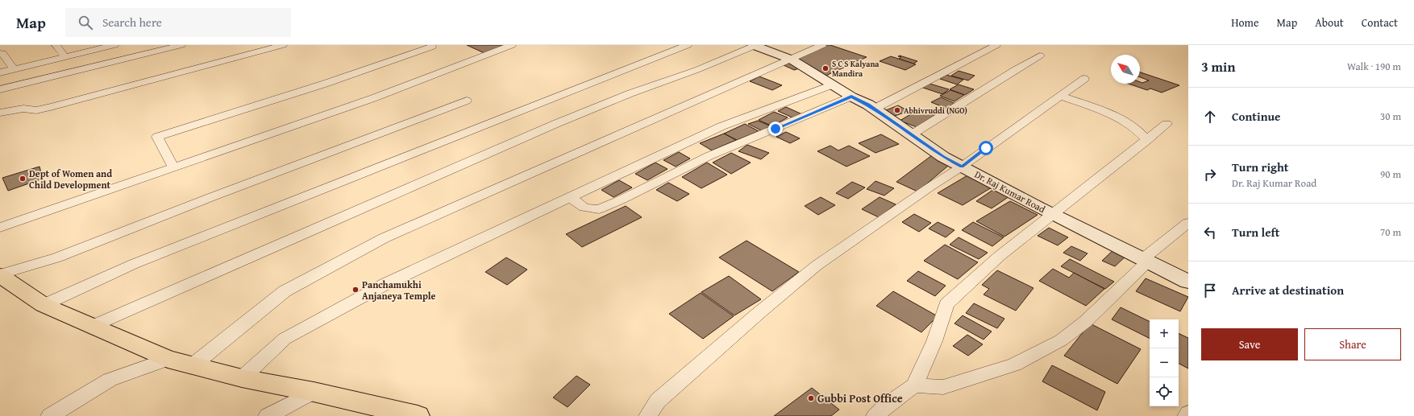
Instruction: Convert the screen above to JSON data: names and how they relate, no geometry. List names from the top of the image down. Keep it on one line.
{"streets":{"street":["Dr. Raj Kumar Road"]},"places":["S C S Kalyana Mandira","Abhivruddi (NGO)","Dept of Women and Child Development","Panchamukhi Anjaneya Temple","Gubbi Post Office"],"north":"top left","page":{"header":"Map","search":"Search here","nav":["Home","Map","About","Contact"],"heading":["3 min","Walk · 190 m"],"list":[["Continue","30 m"],["Turn right","Dr. Raj Kumar Road","90 m"],["Turn left","70 m"],"Arrive at destination"],"buttons":["Save","Share"],"map_buttons":["+","−"]}}
